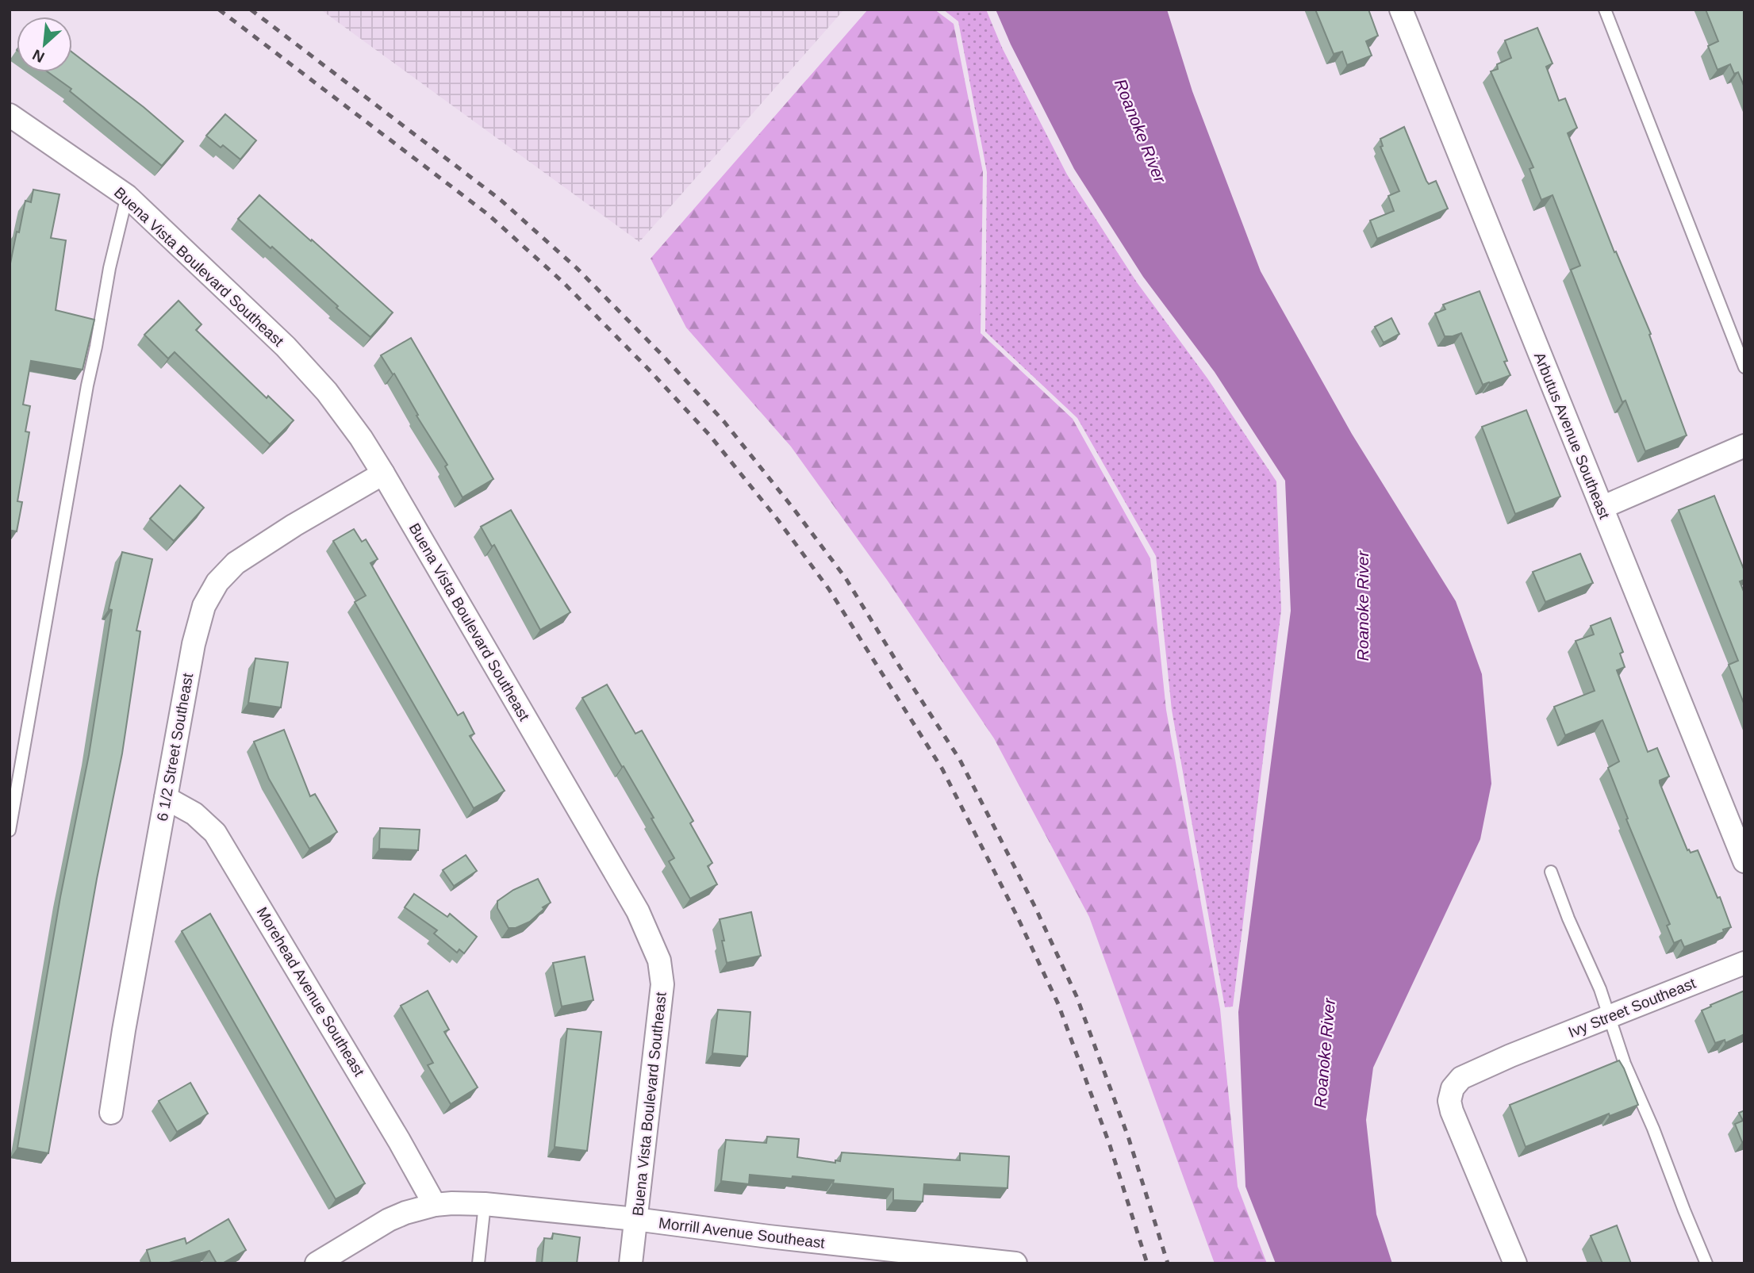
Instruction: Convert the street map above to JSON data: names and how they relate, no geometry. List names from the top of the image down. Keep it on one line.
{"streets":{"street":["Buena Vista Boulevard Southeast","Arbutus Avenue Southeast","6 1/2 Street Southeast","Morehead Avenue Southeast","Ivy Street Southeast","Morrill Avenue Southeast"]},"crossings":[["Buena Vista Boulevard Southeast","6 1/2 Street Southeast"],["Buena Vista Boulevard Southeast","Morrill Avenue Southeast"],["6 1/2 Street Southeast","Morehead Avenue Southeast"],["Morehead Avenue Southeast","Morrill Avenue Southeast"]],"water":["Roanoke River"],"north":"bottom left"}
